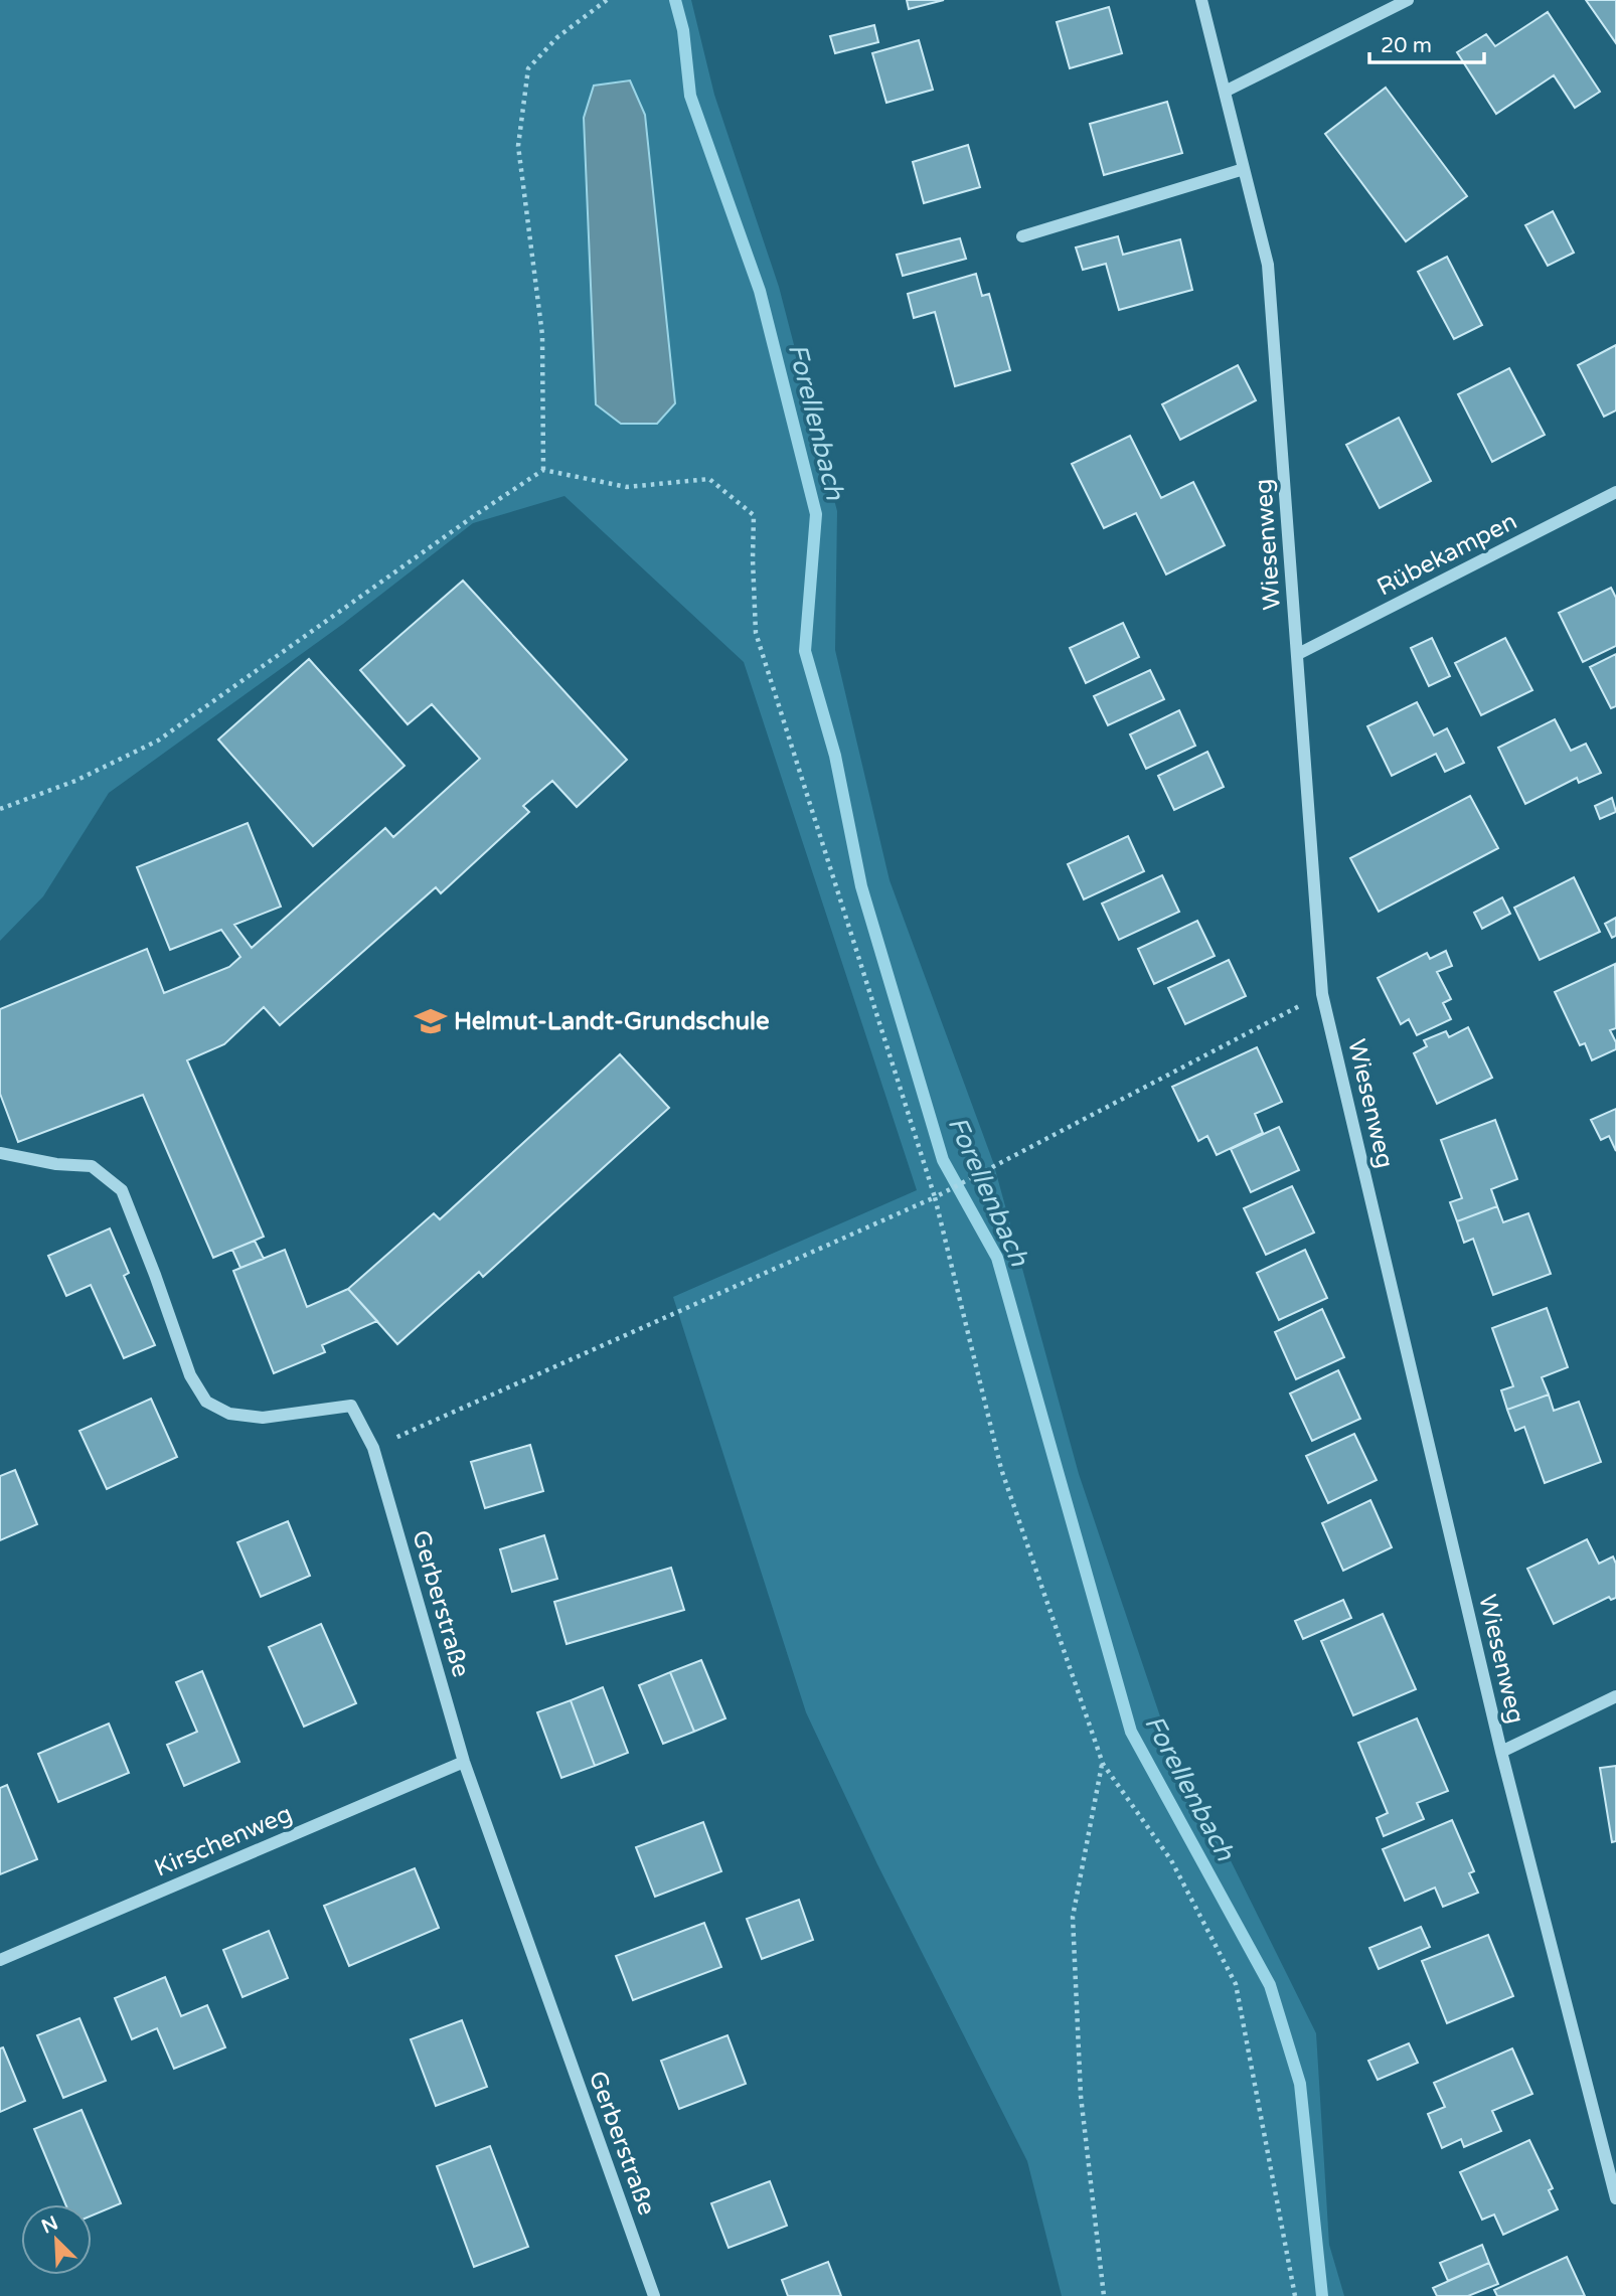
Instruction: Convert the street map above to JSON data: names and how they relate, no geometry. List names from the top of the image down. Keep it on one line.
{"streets":{"street":["Wiesenweg","Rübekampen","Gerberstraße","Kirschenweg"]},"crossings":[["Wiesenweg","Rübekampen"],["Gerberstraße","Kirschenweg"]],"water":["Forellenbach"],"places":{"school or university":["Helmut-Landt-Grundschule"]},"scale_bar":"20 m","north":"top left"}
